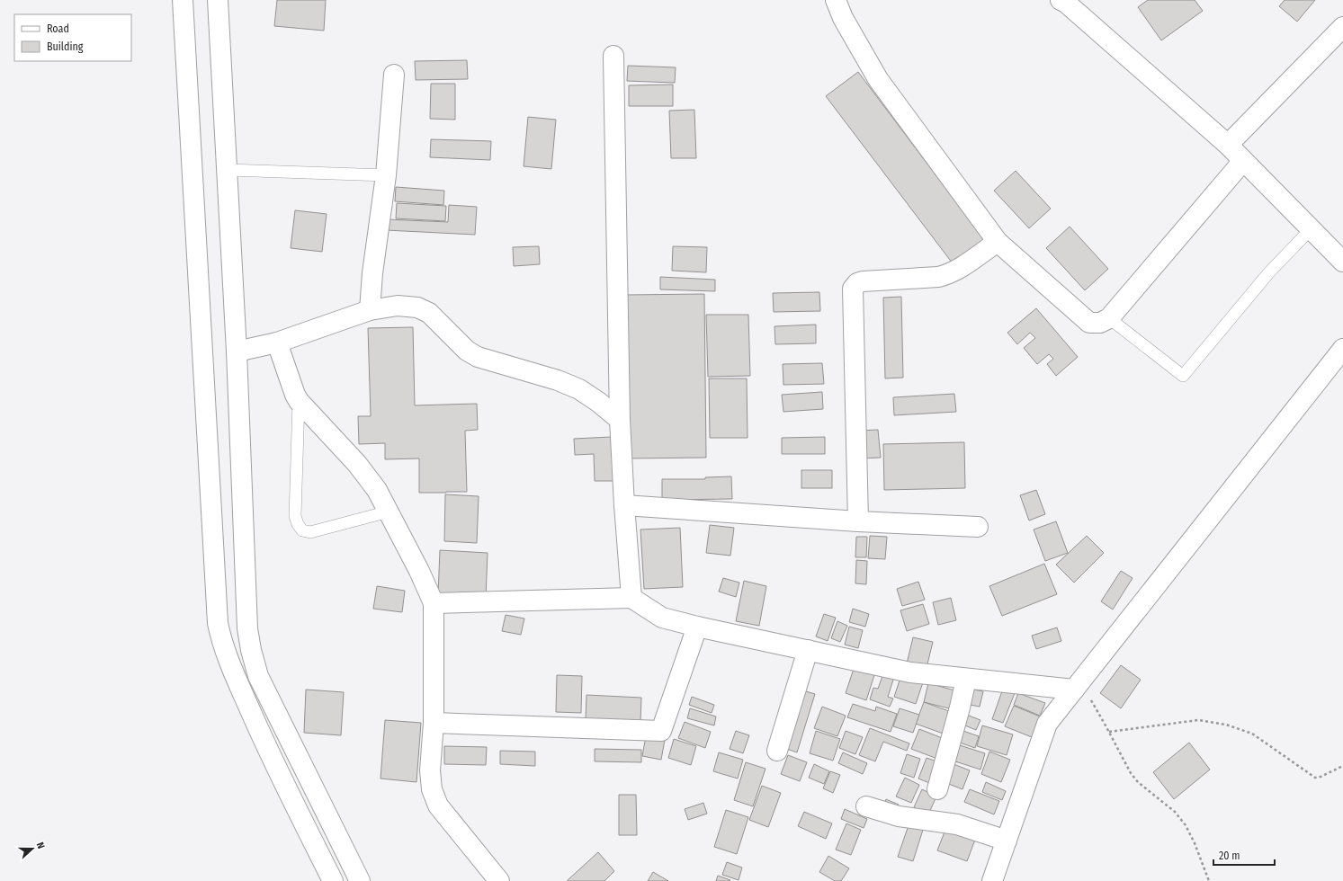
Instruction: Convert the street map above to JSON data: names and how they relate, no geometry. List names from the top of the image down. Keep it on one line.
{"legend":["Road","Building"],"scale_bar":"20 m","north":"right"}
